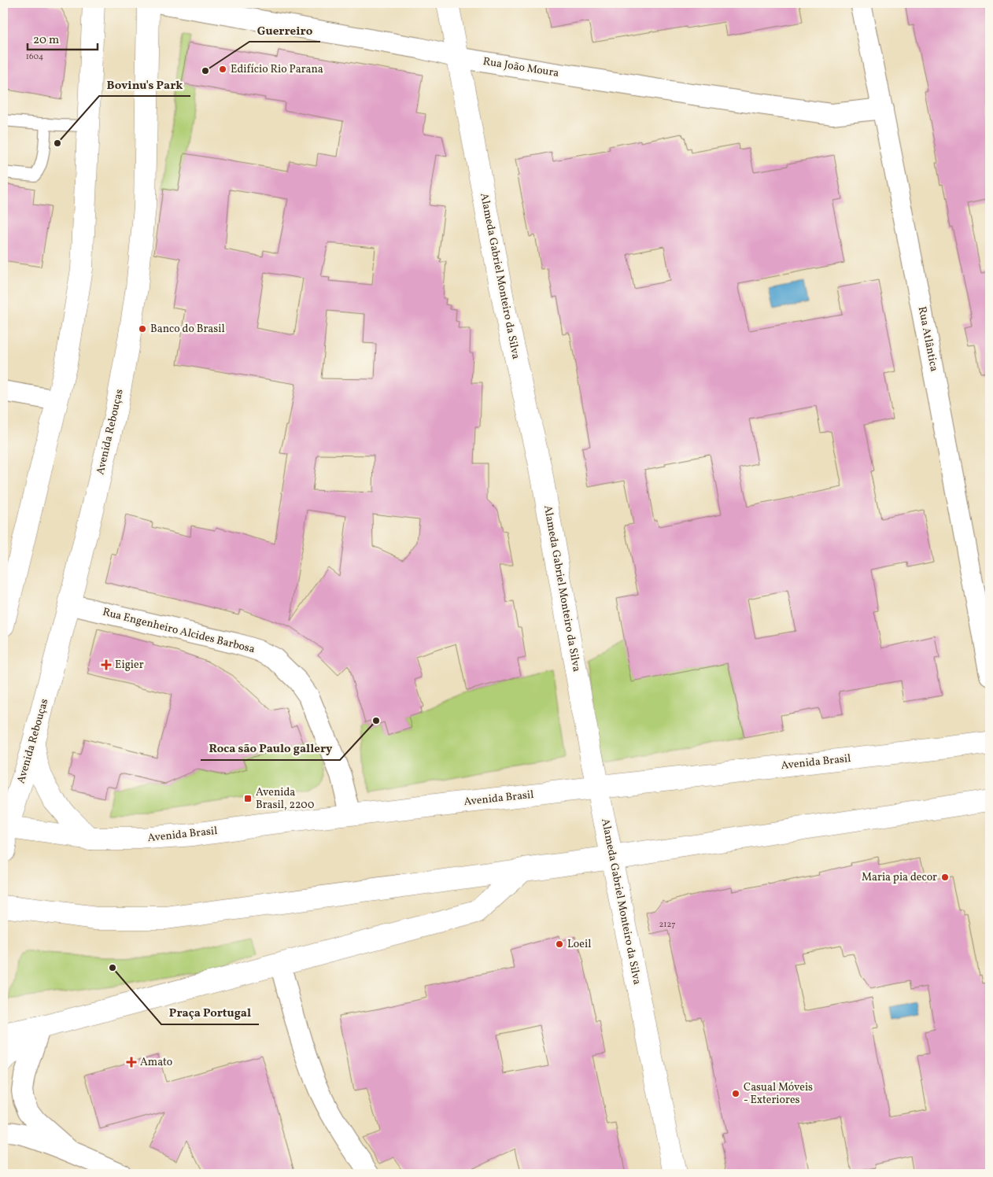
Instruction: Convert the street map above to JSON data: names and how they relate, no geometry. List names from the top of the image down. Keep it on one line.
{"streets":{"main road":["Alameda Gabriel Monteiro da Silva","Avenida Rebouças","Avenida Brasil"],"street":["Rua João Moura","Rua Atlântica","Rua Engenheiro Alcides Barbosa"]},"crossings":[["Rua João Moura","Alameda Gabriel Monteiro da Silva"],["Rua João Moura","Rua Atlântica"],["Alameda Gabriel Monteiro da Silva","Avenida Brasil"],["Avenida Rebouças","Rua Engenheiro Alcides Barbosa"],["Avenida Rebouças","Avenida Brasil"],["Rua Engenheiro Alcides Barbosa","Avenida Brasil"]],"places":{"other":["Edifício Rio Parana","Guerreiro","Bovinu's Park","Banco do Brasil","Roca são Paulo gallery","Maria pia decor","Loeil","Praça Portugal","Casual Móveis - Exteriores"],"health":["Eigier","Amato"],"transit":["Avenida Brasil, 2200"]},"house_numbers":["1604","2127"],"scale_bar":"20 m"}
